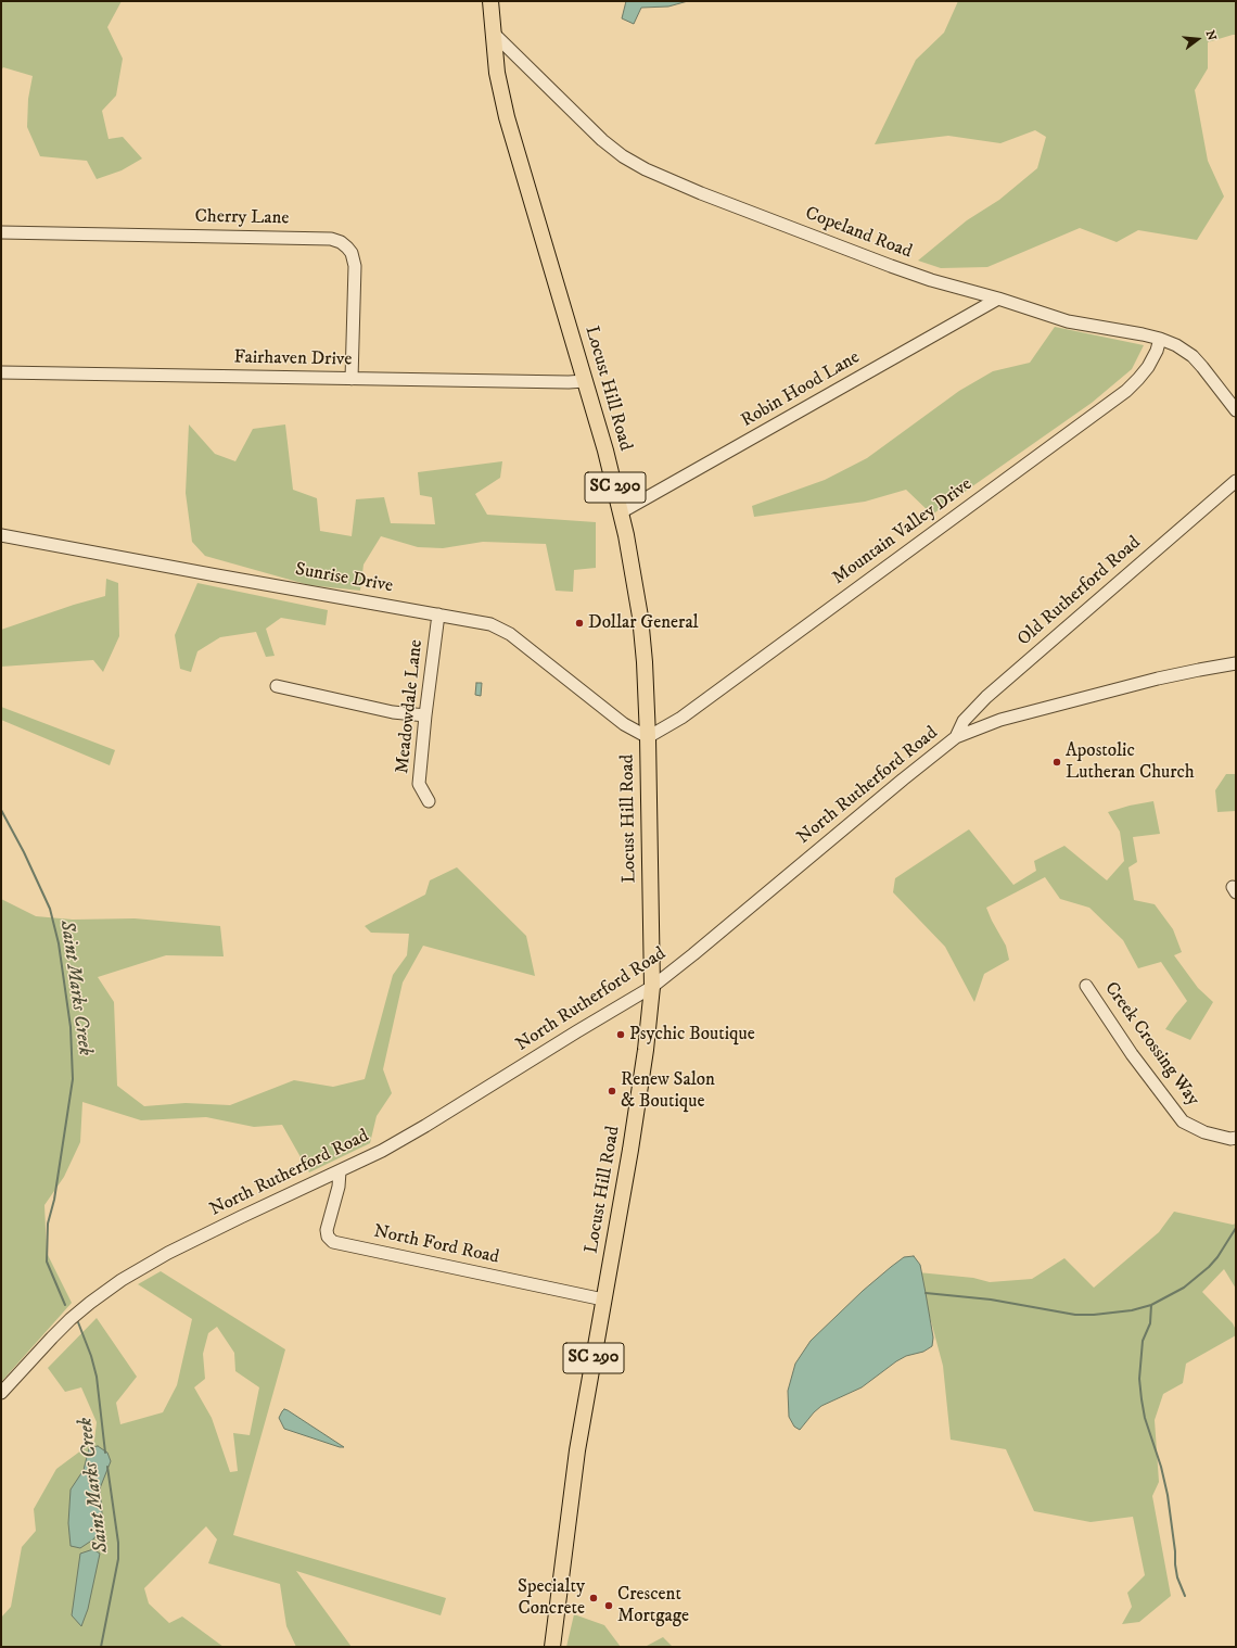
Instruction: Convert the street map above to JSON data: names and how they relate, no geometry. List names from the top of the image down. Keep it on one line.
{"streets":{"main road":["Locust Hill Road","SC 290"],"street":["Cherry Lane","Copeland Road","Fairhaven Drive","Robin Hood Lane","Mountain Valley Drive","Sunrise Drive","Old Rutherford Road","Meadowdale Lane","North Rutherford Road","Creek Crossing Way","North Ford Road"]},"crossings":[["Cherry Lane","Fairhaven Drive"],["Copeland Road","Locust Hill Road"],["Copeland Road","Robin Hood Lane"],["Copeland Road","Mountain Valley Drive"],["Fairhaven Drive","Locust Hill Road"],["Locust Hill Road","Robin Hood Lane"],["Locust Hill Road","Mountain Valley Drive"],["Locust Hill Road","Sunrise Drive"],["Locust Hill Road","North Rutherford Road"],["Locust Hill Road","North Ford Road"],["Mountain Valley Drive","Sunrise Drive"],["Sunrise Drive","Meadowdale Lane"],["Old Rutherford Road","North Rutherford Road"],["North Rutherford Road","North Ford Road"]],"water":["Saint Marks Creek"],"places":["Dollar General","Apostolic Lutheran Church","Psychic Boutique","Renew Salon & Boutique","Specialty Concrete","Crescent Mortgage"],"north":"right"}
